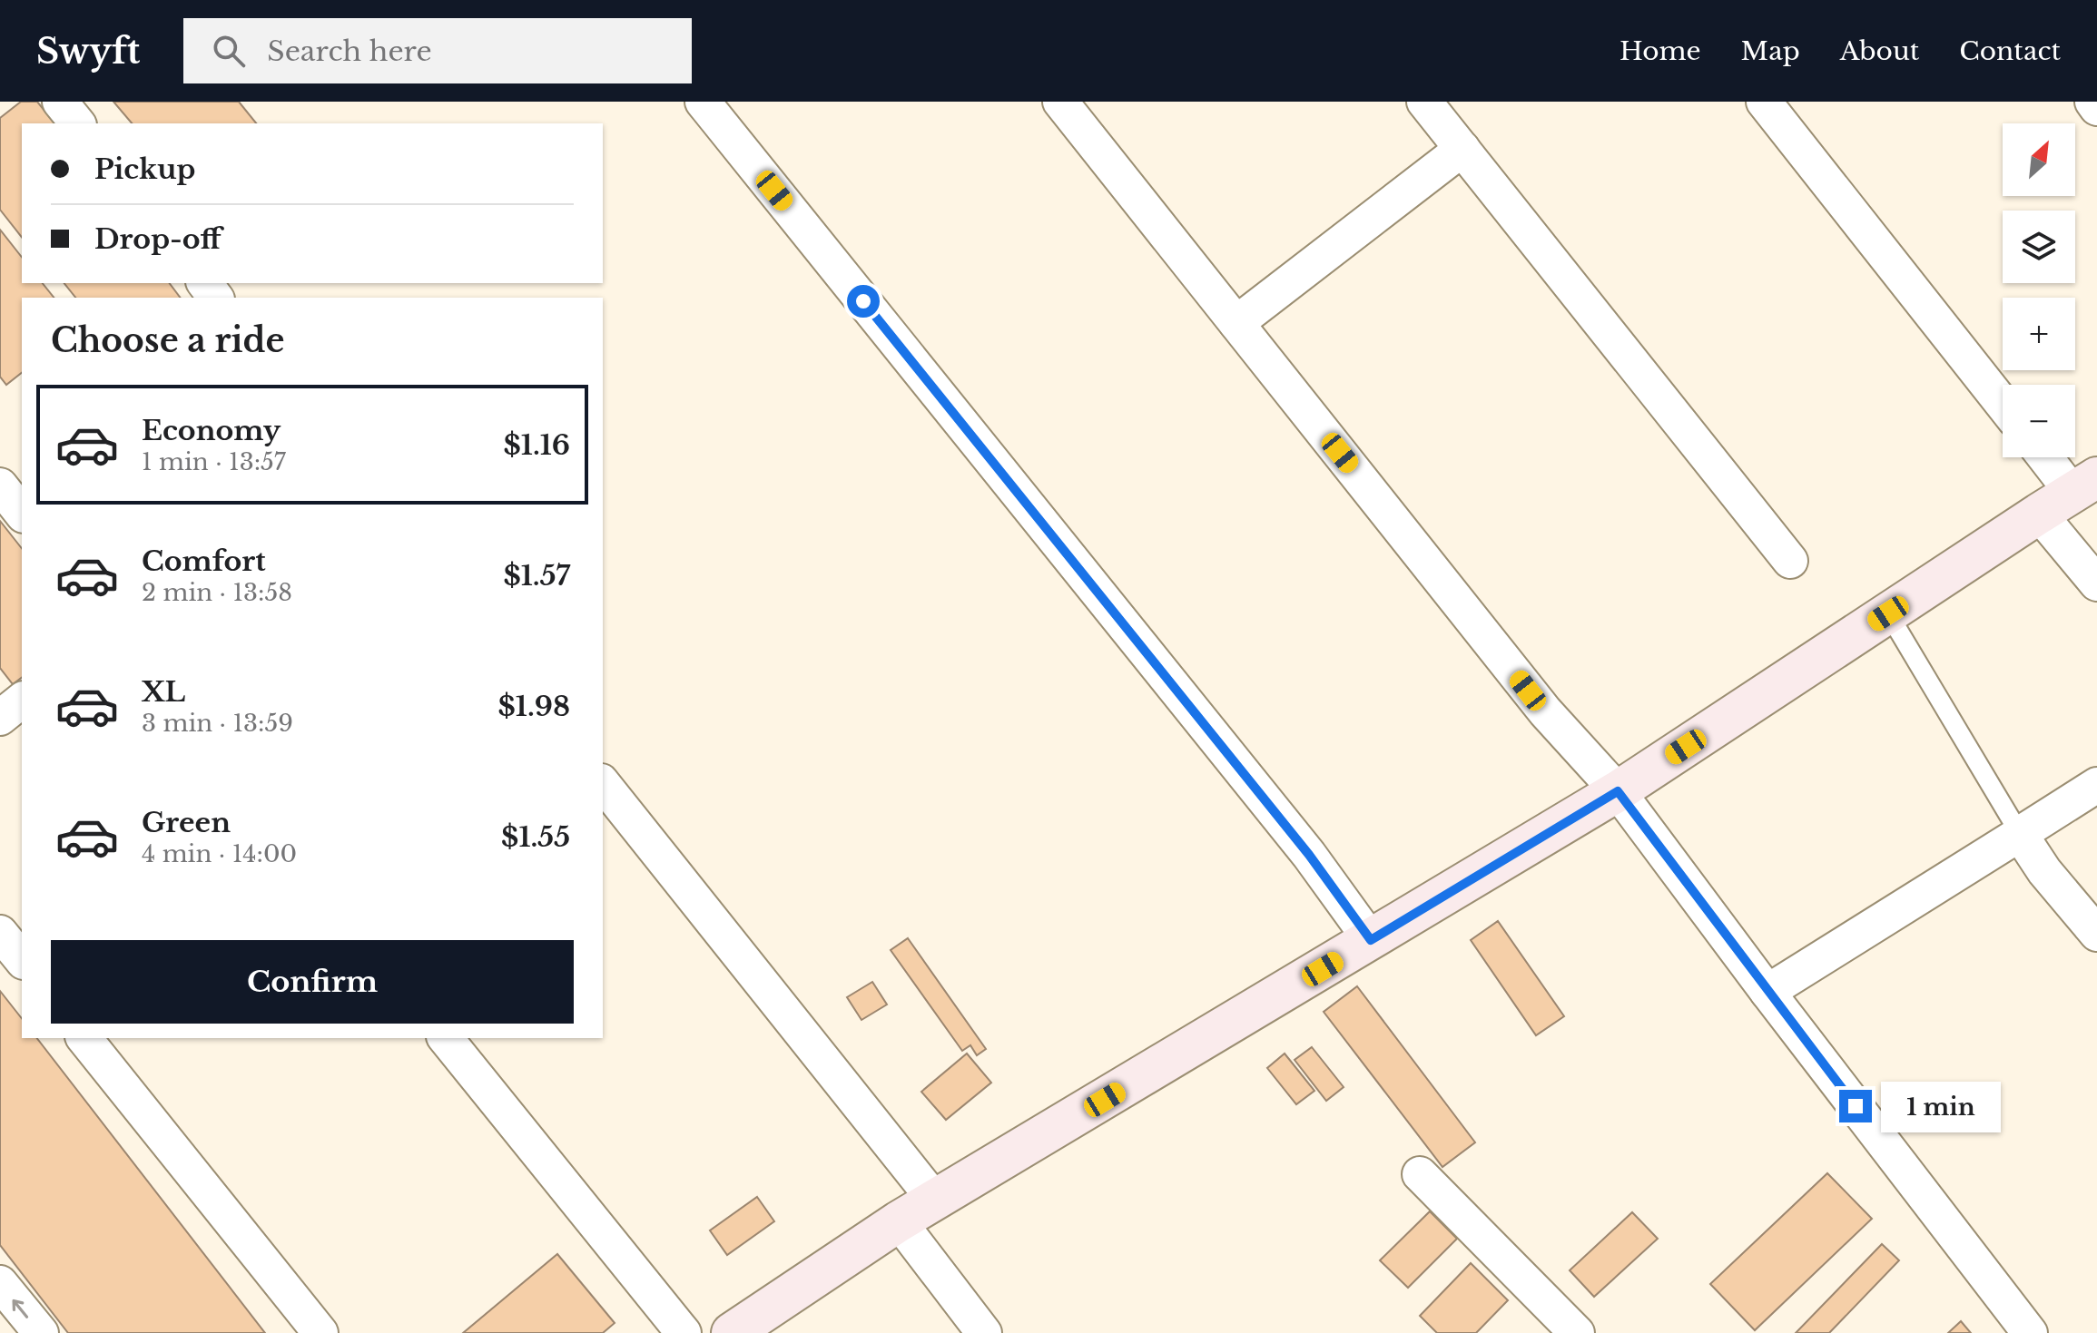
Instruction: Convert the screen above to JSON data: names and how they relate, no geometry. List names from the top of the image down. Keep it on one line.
{"north":"top right","page":{"header":"Swyft","search":"Search here","nav":["Home","Map","About","Contact"],"map_buttons":["+","−"],"banner":["Pickup","Drop-off"],"heading":"Choose a ride","list":[{"name":"Economy","note":"1 min · 13:57","value":"$1.16"},{"name":"Comfort","note":"2 min · 13:58","value":"$1.57"},{"name":"XL","note":"3 min · 13:59","value":"$1.98"},{"name":"Green","note":"4 min · 14:00","value":"$1.55"}],"buttons":"Confirm","bubble":"1 min"}}
